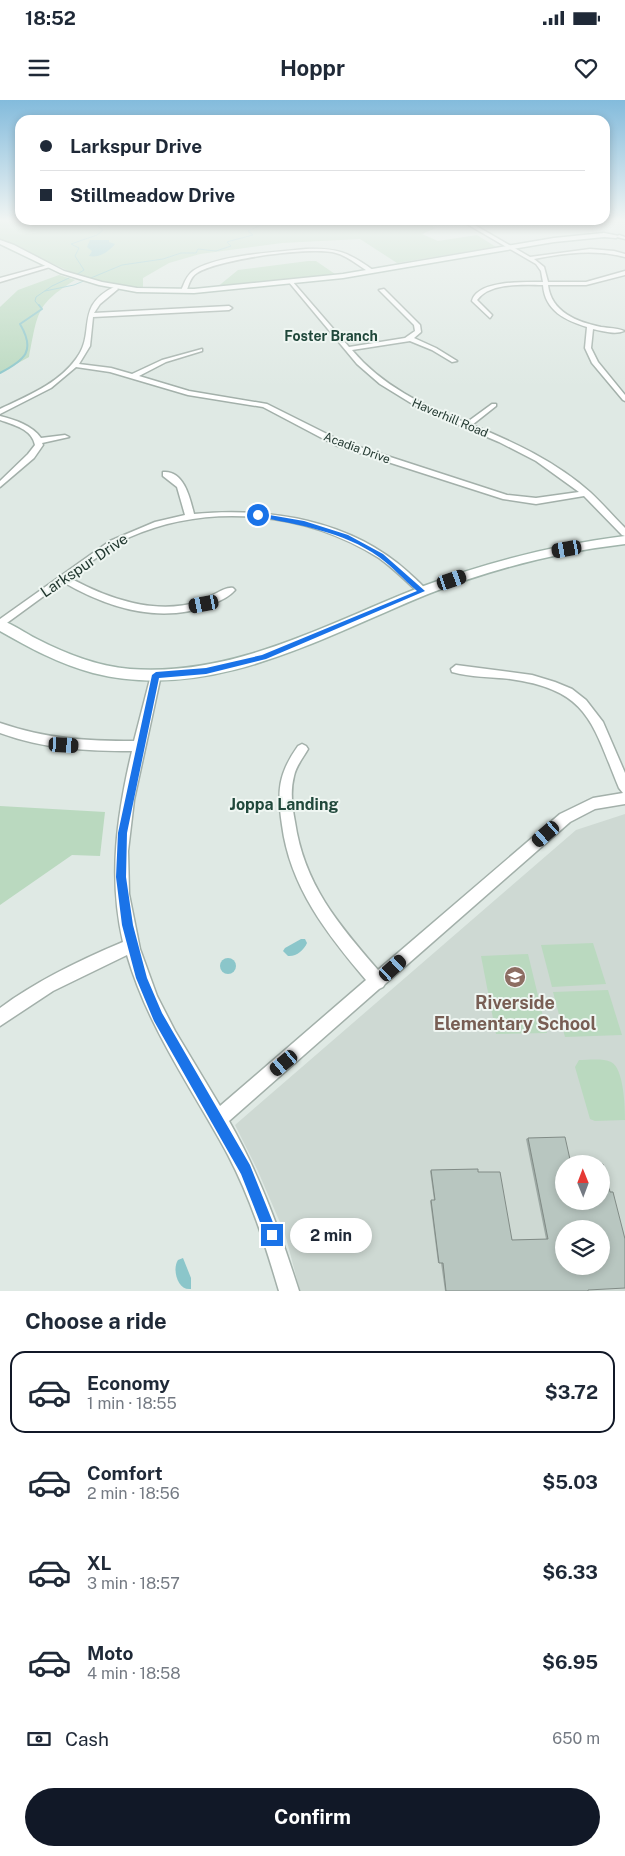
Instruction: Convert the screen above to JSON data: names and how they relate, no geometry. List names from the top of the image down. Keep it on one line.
{"streets":{"street":["Haverhill Road","Acadia Drive","Larkspur Drive"]},"crossings":[["Haverhill Road","Acadia Drive"]],"districts":["Foster Branch","Joppa Landing"],"places":{"school or university":["Riverside Elementary School"]},"north":"top","page":{"status":"18:52","header":"Hoppr","banner":["Larkspur Drive","Stillmeadow Drive"],"bubble":"2 min","heading":"Choose a ride","list":[{"name":"Economy","note":"1 min · 18:55","value":"$3.72"},{"name":"Comfort","note":"2 min · 18:56","value":"$5.03"},{"name":"XL","note":"3 min · 18:57","value":"$6.33"},{"name":"Moto","note":"4 min · 18:58","value":"$6.95"}],"pay":["Cash","650 m"],"buttons":"Confirm"}}
